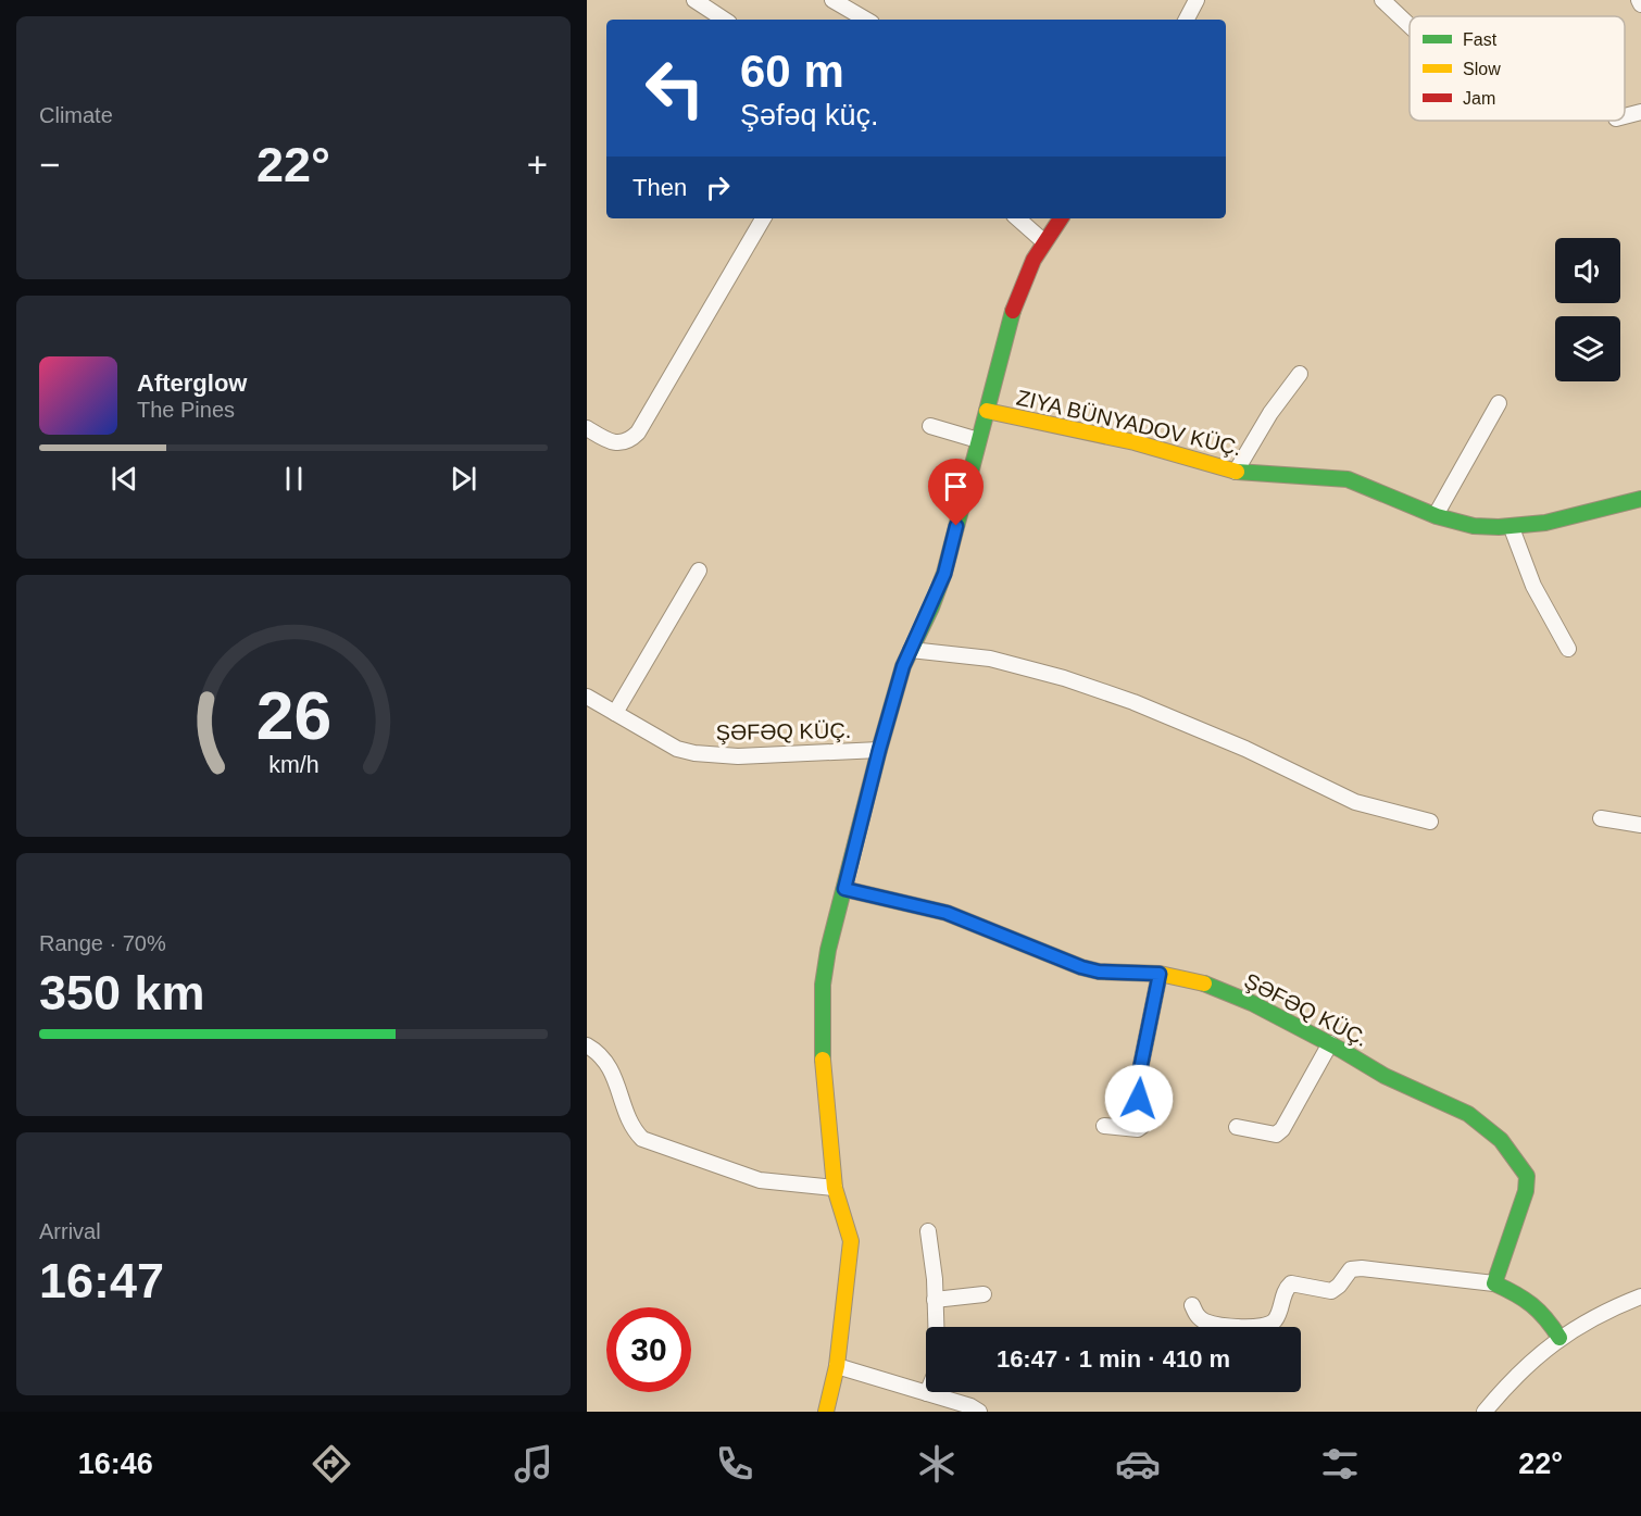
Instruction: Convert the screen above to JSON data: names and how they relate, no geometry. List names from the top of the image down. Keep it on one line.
{"streets":{"street":["ZIYA BÜNYADOV KÜÇ.","ŞƏFƏQ KÜÇ."]},"legend":["Fast","Slow","Jam"],"page":{"tile":["Climate",["Range · 70%","350 km"],["Arrival","16:47"]],"turn":["60 m","Şəfəq küç."],"heat":["−","22°","+"],"then":"Then","song":["Afterglow","The Pines"],"limit":"30","trip":"16:47 · 1 min · 410 m","tabs":["16:46","22°"],"gauge":["26","km/h"]}}
